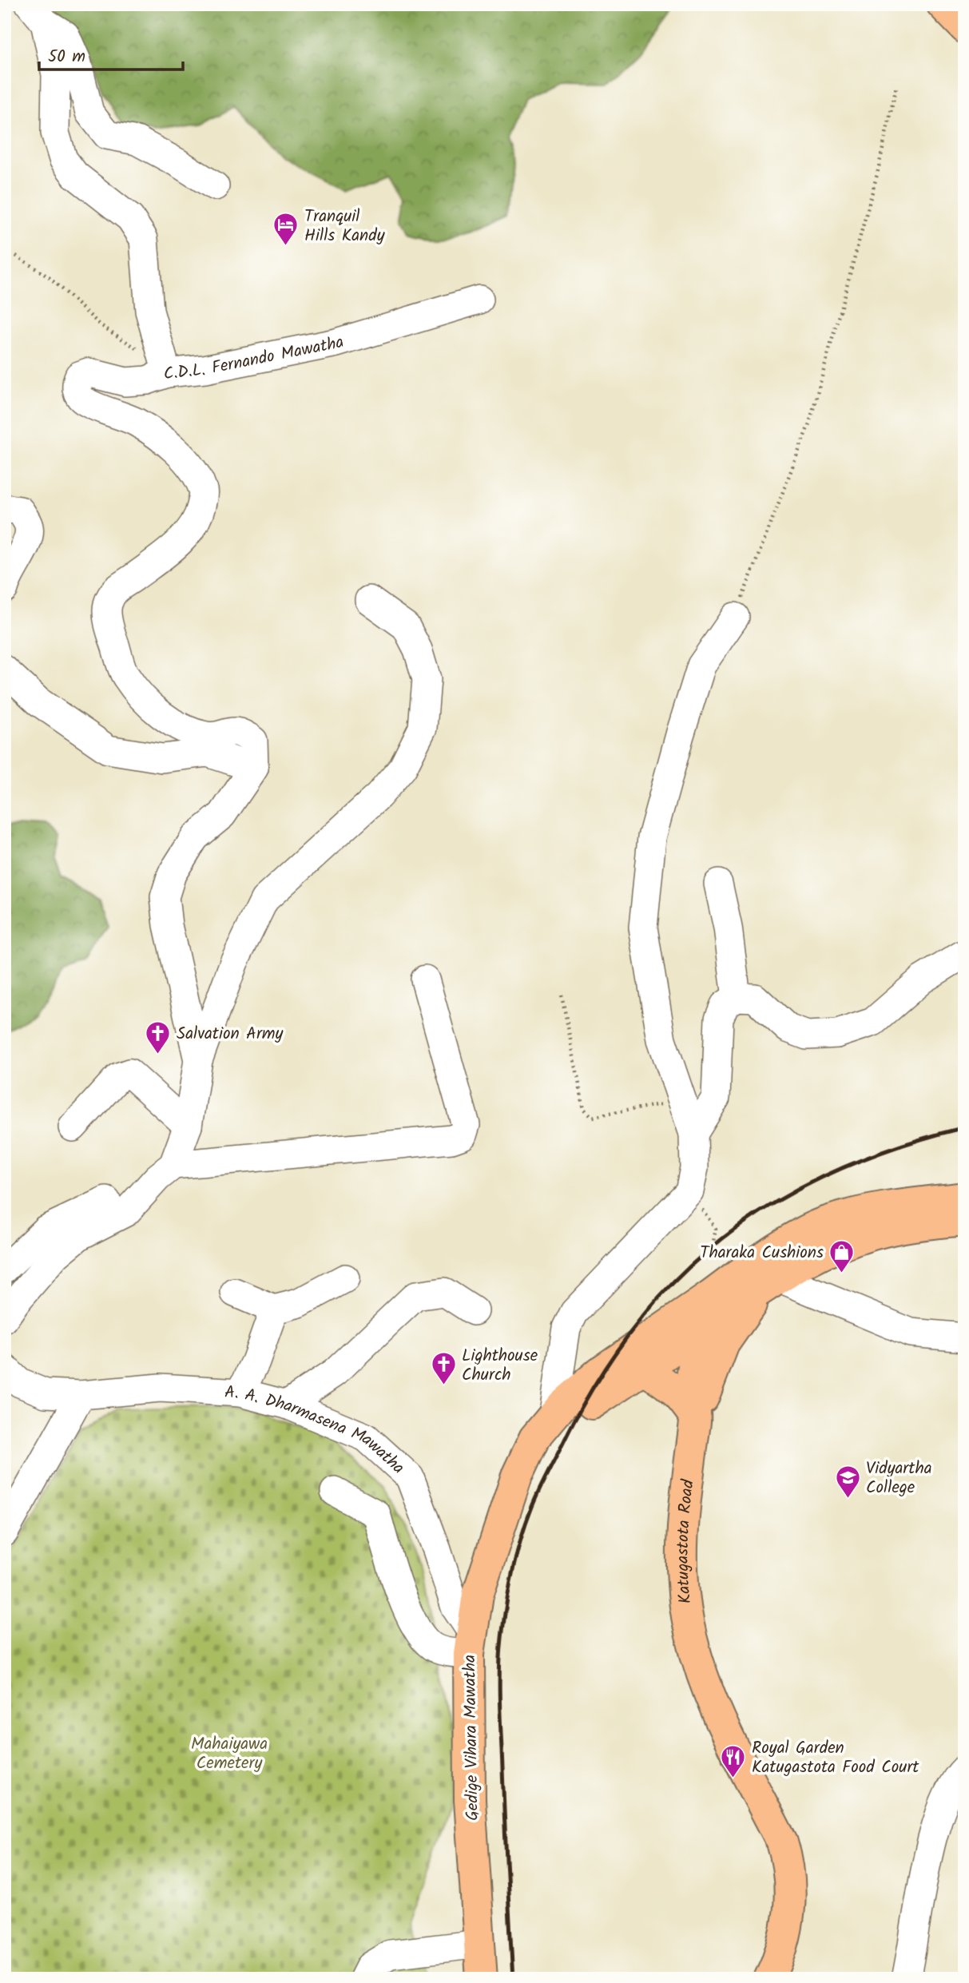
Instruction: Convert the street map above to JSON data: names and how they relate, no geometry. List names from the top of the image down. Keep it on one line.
{"streets":{"main road":["Katugastota Road","Gedige Vihara Mawatha"],"street":["C.D.L. Fernando Mawatha","A. A. Dharmasena Mawatha"]},"crossings":[["A. A. Dharmasena Mawatha","Gedige Vihara Mawatha"],["Katugastota Road","Gedige Vihara Mawatha"]],"parks":["Mahaiyawa Cemetery"],"places":{"hotel":["Tranquil Hills Kandy"],"church":["Salvation Army","Lighthouse Church"],"shop":["Tharaka Cushions"],"school or university":["Vidyartha College"],"restaurant":["Royal Garden Katugastota Food Court"]},"scale_bar":"50 m"}
